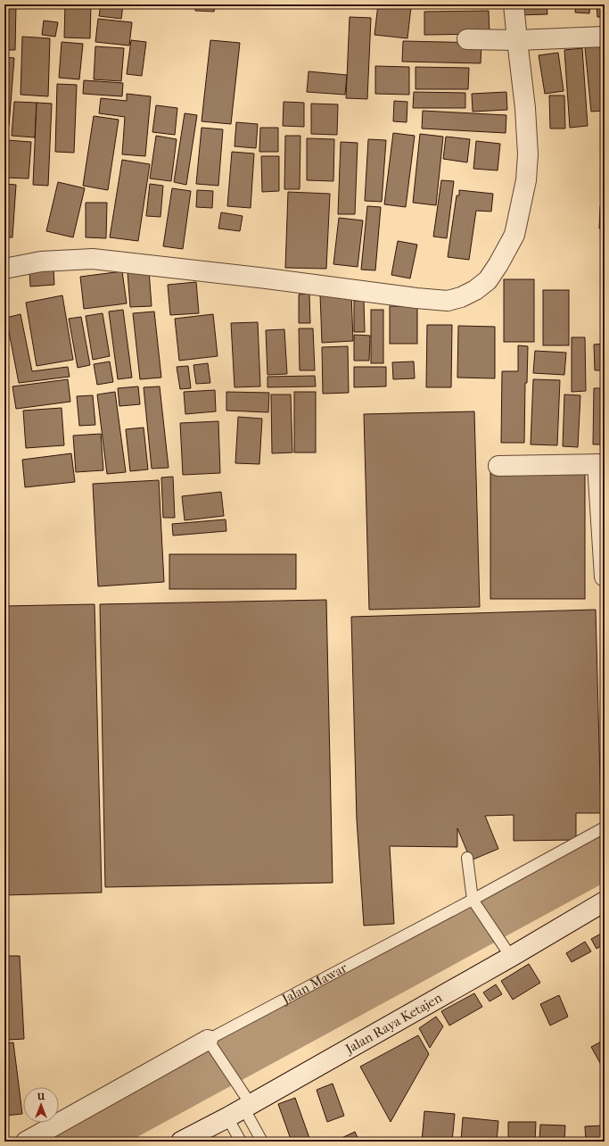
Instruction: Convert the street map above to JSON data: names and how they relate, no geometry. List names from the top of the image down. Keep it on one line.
{"streets":{"street":["Jalan Mawar","Jalan Raya Ketajen"]},"north":"top"}
